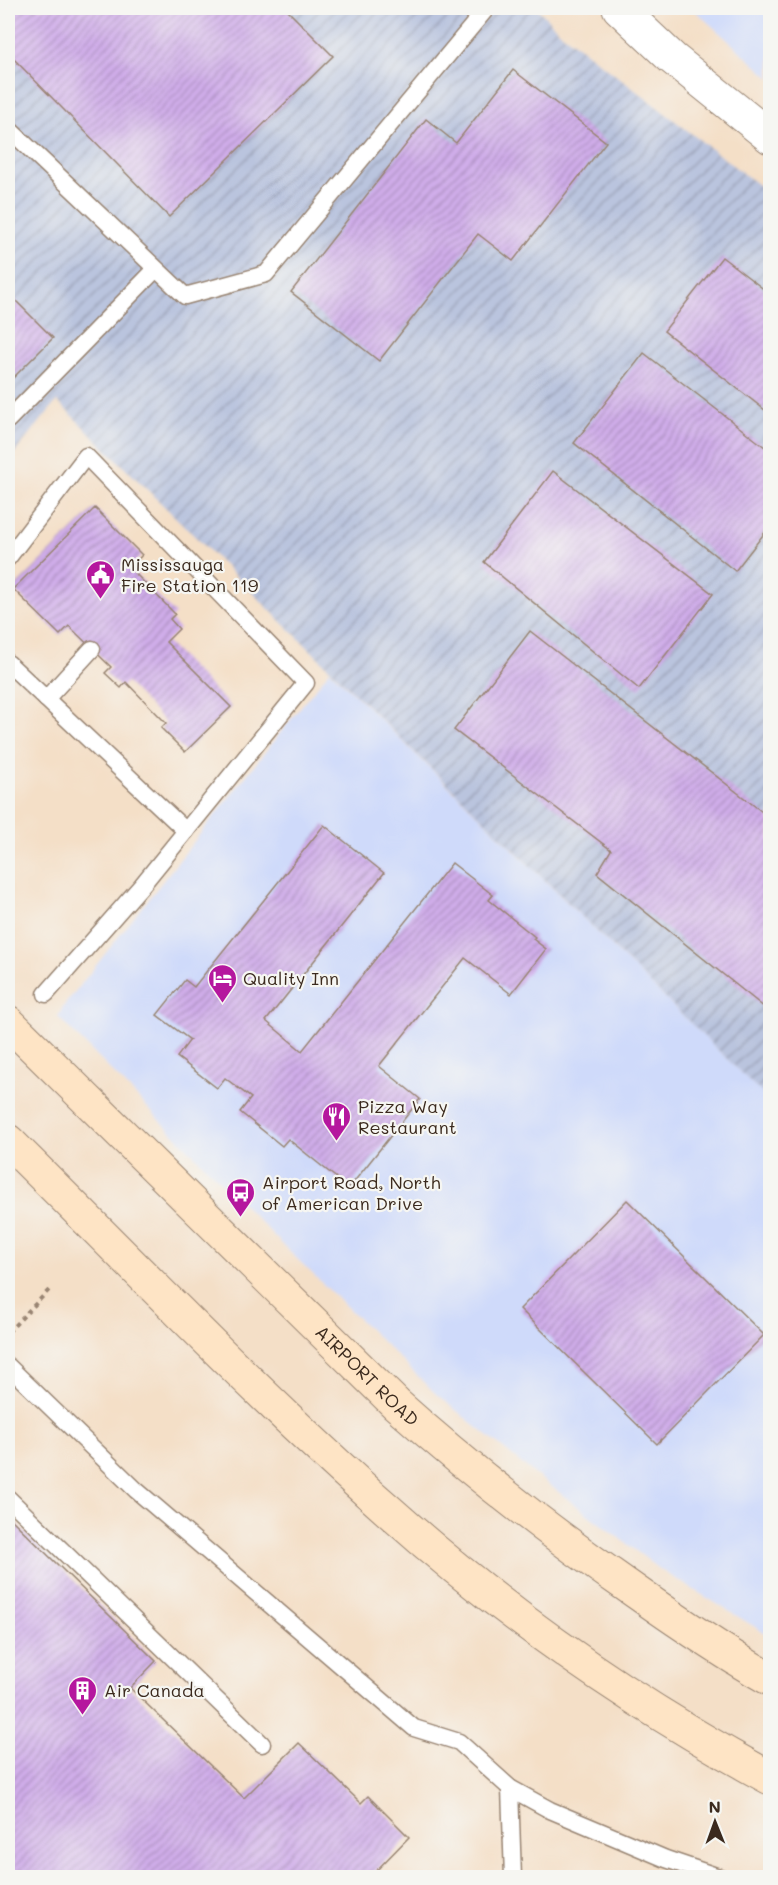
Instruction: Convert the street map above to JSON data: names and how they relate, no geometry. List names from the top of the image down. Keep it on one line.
{"streets":{"main road":["AIRPORT ROAD"]},"places":{"public building":["Mississauga Fire Station 119"],"hotel":["Quality Inn"],"restaurant":["Pizza Way Restaurant"],"bus stop":["Airport Road, North of American Drive"],"building":["Air Canada"]},"north":"top"}
